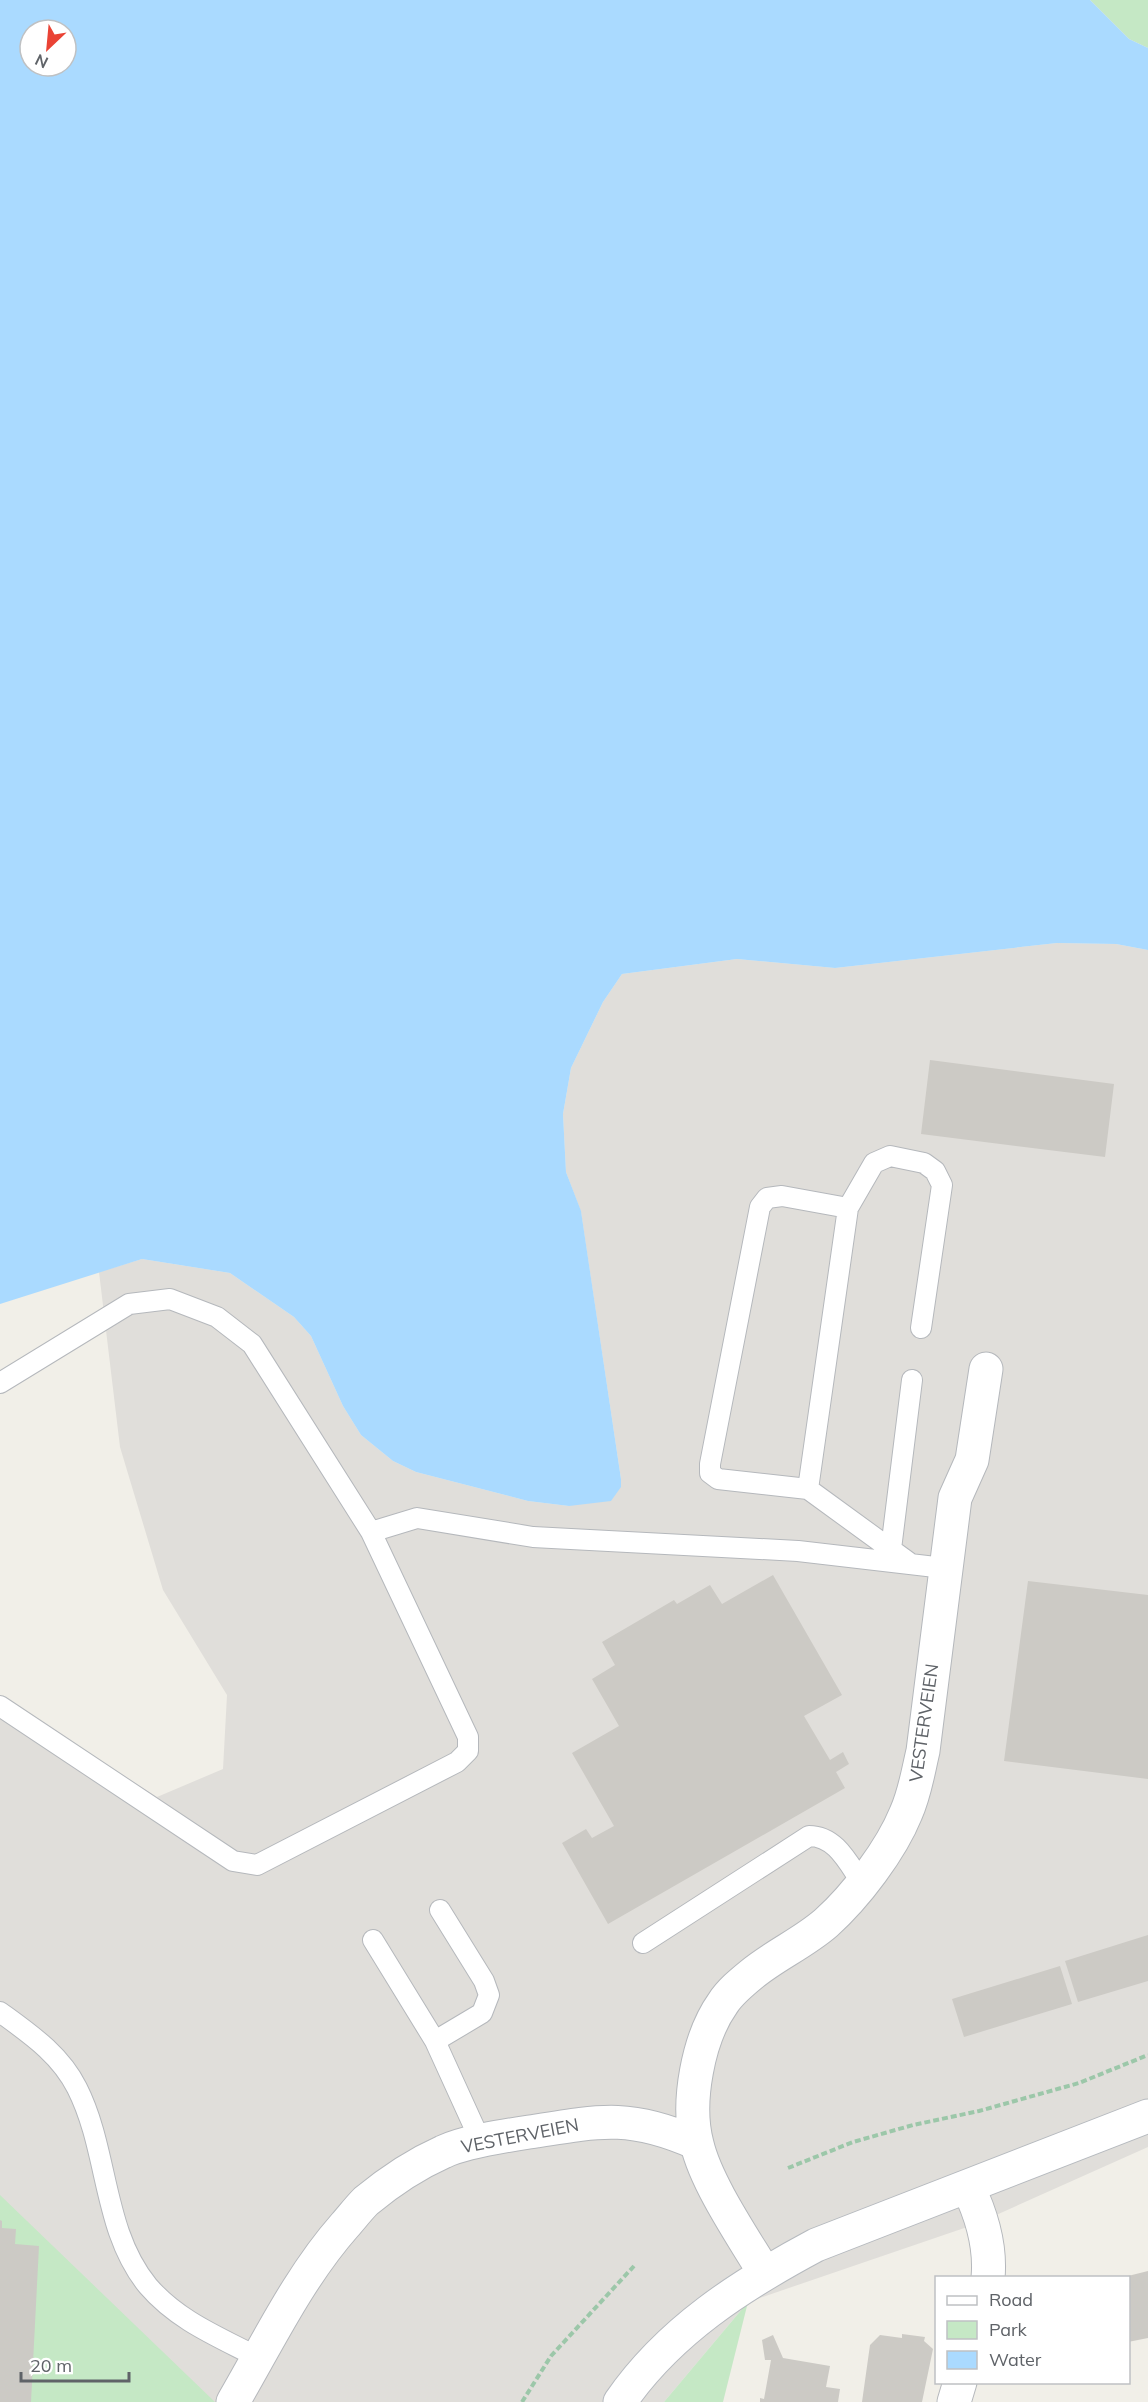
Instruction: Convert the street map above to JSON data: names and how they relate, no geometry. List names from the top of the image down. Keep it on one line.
{"streets":{"street":["VESTERVEIEN"]},"legend":["Road","Park","Water"],"scale_bar":"20 m","north":"bottom left"}
